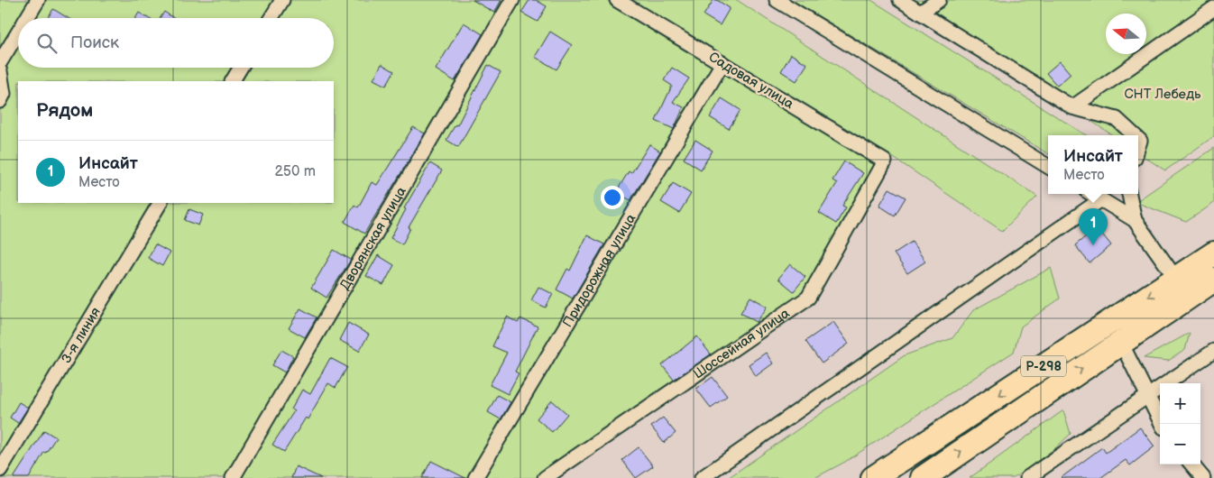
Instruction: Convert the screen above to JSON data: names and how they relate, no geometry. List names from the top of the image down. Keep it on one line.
{"streets":{"highway":["Р-298"],"street":["Садовая улица","Дворянская улица","Придорожная улица","3-я линия","Шоссейная улица"]},"crossings":[["Садовая улица","Придорожная улица"],["Садовая улица","Шоссейная улица"]],"parks":["СНТ Лебедь"],"north":"left","page":{"search":"Поиск","heading":"Рядом","popup":["Инсайт","Место"],"list":[{"mark":"1","name":"Инсайт","note":"Место","value":"250 m"}],"pins":"1","map_buttons":["+","−"]}}
